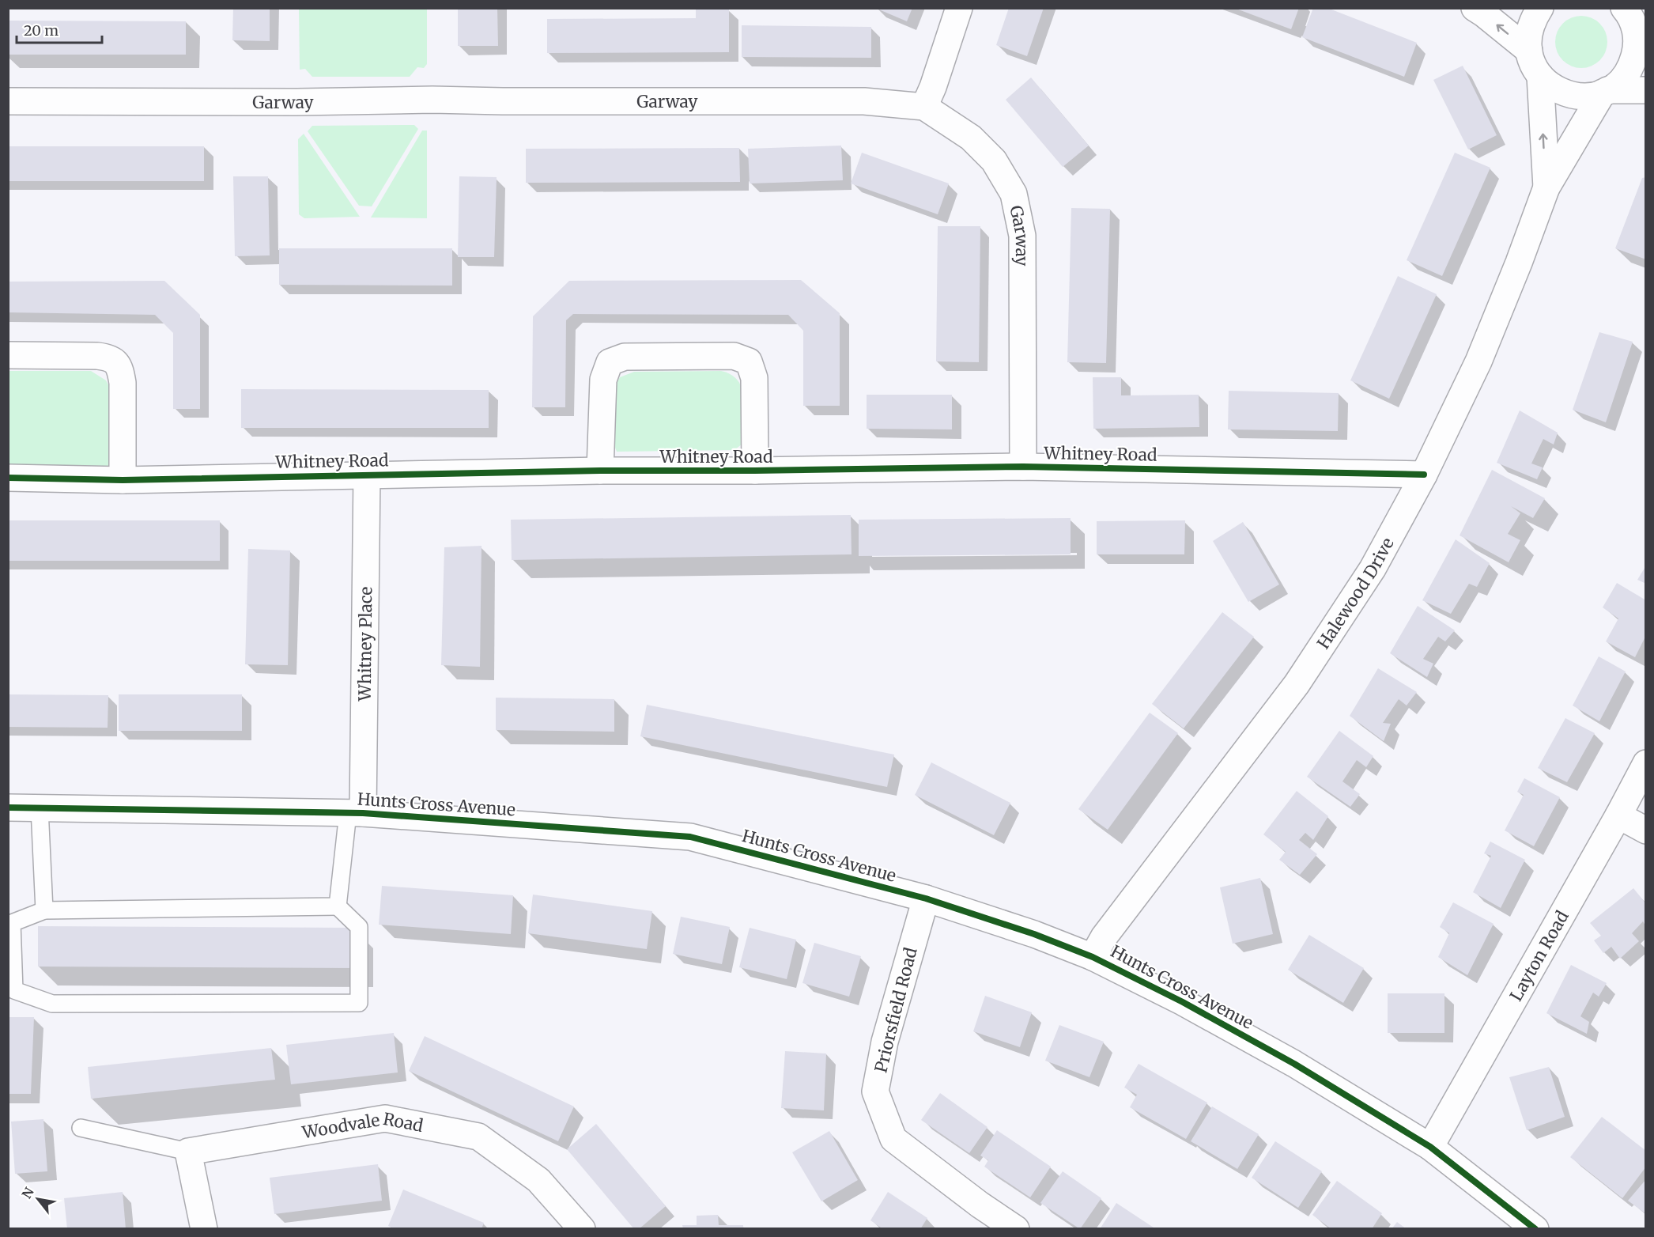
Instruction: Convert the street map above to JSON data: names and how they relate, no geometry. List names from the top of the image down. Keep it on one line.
{"streets":{"street":["Garway","Whitney Road","Halewood Drive","Whitney Place","Hunts Cross Avenue","Layton Road","Priorsfield Road","Woodvale Road"]},"crossings":[["Garway","Whitney Road"],["Whitney Road","Halewood Drive"],["Whitney Road","Whitney Place"],["Halewood Drive","Hunts Cross Avenue"],["Whitney Place","Hunts Cross Avenue"],["Hunts Cross Avenue","Layton Road"],["Hunts Cross Avenue","Priorsfield Road"]],"scale_bar":"20 m","north":"top left"}
